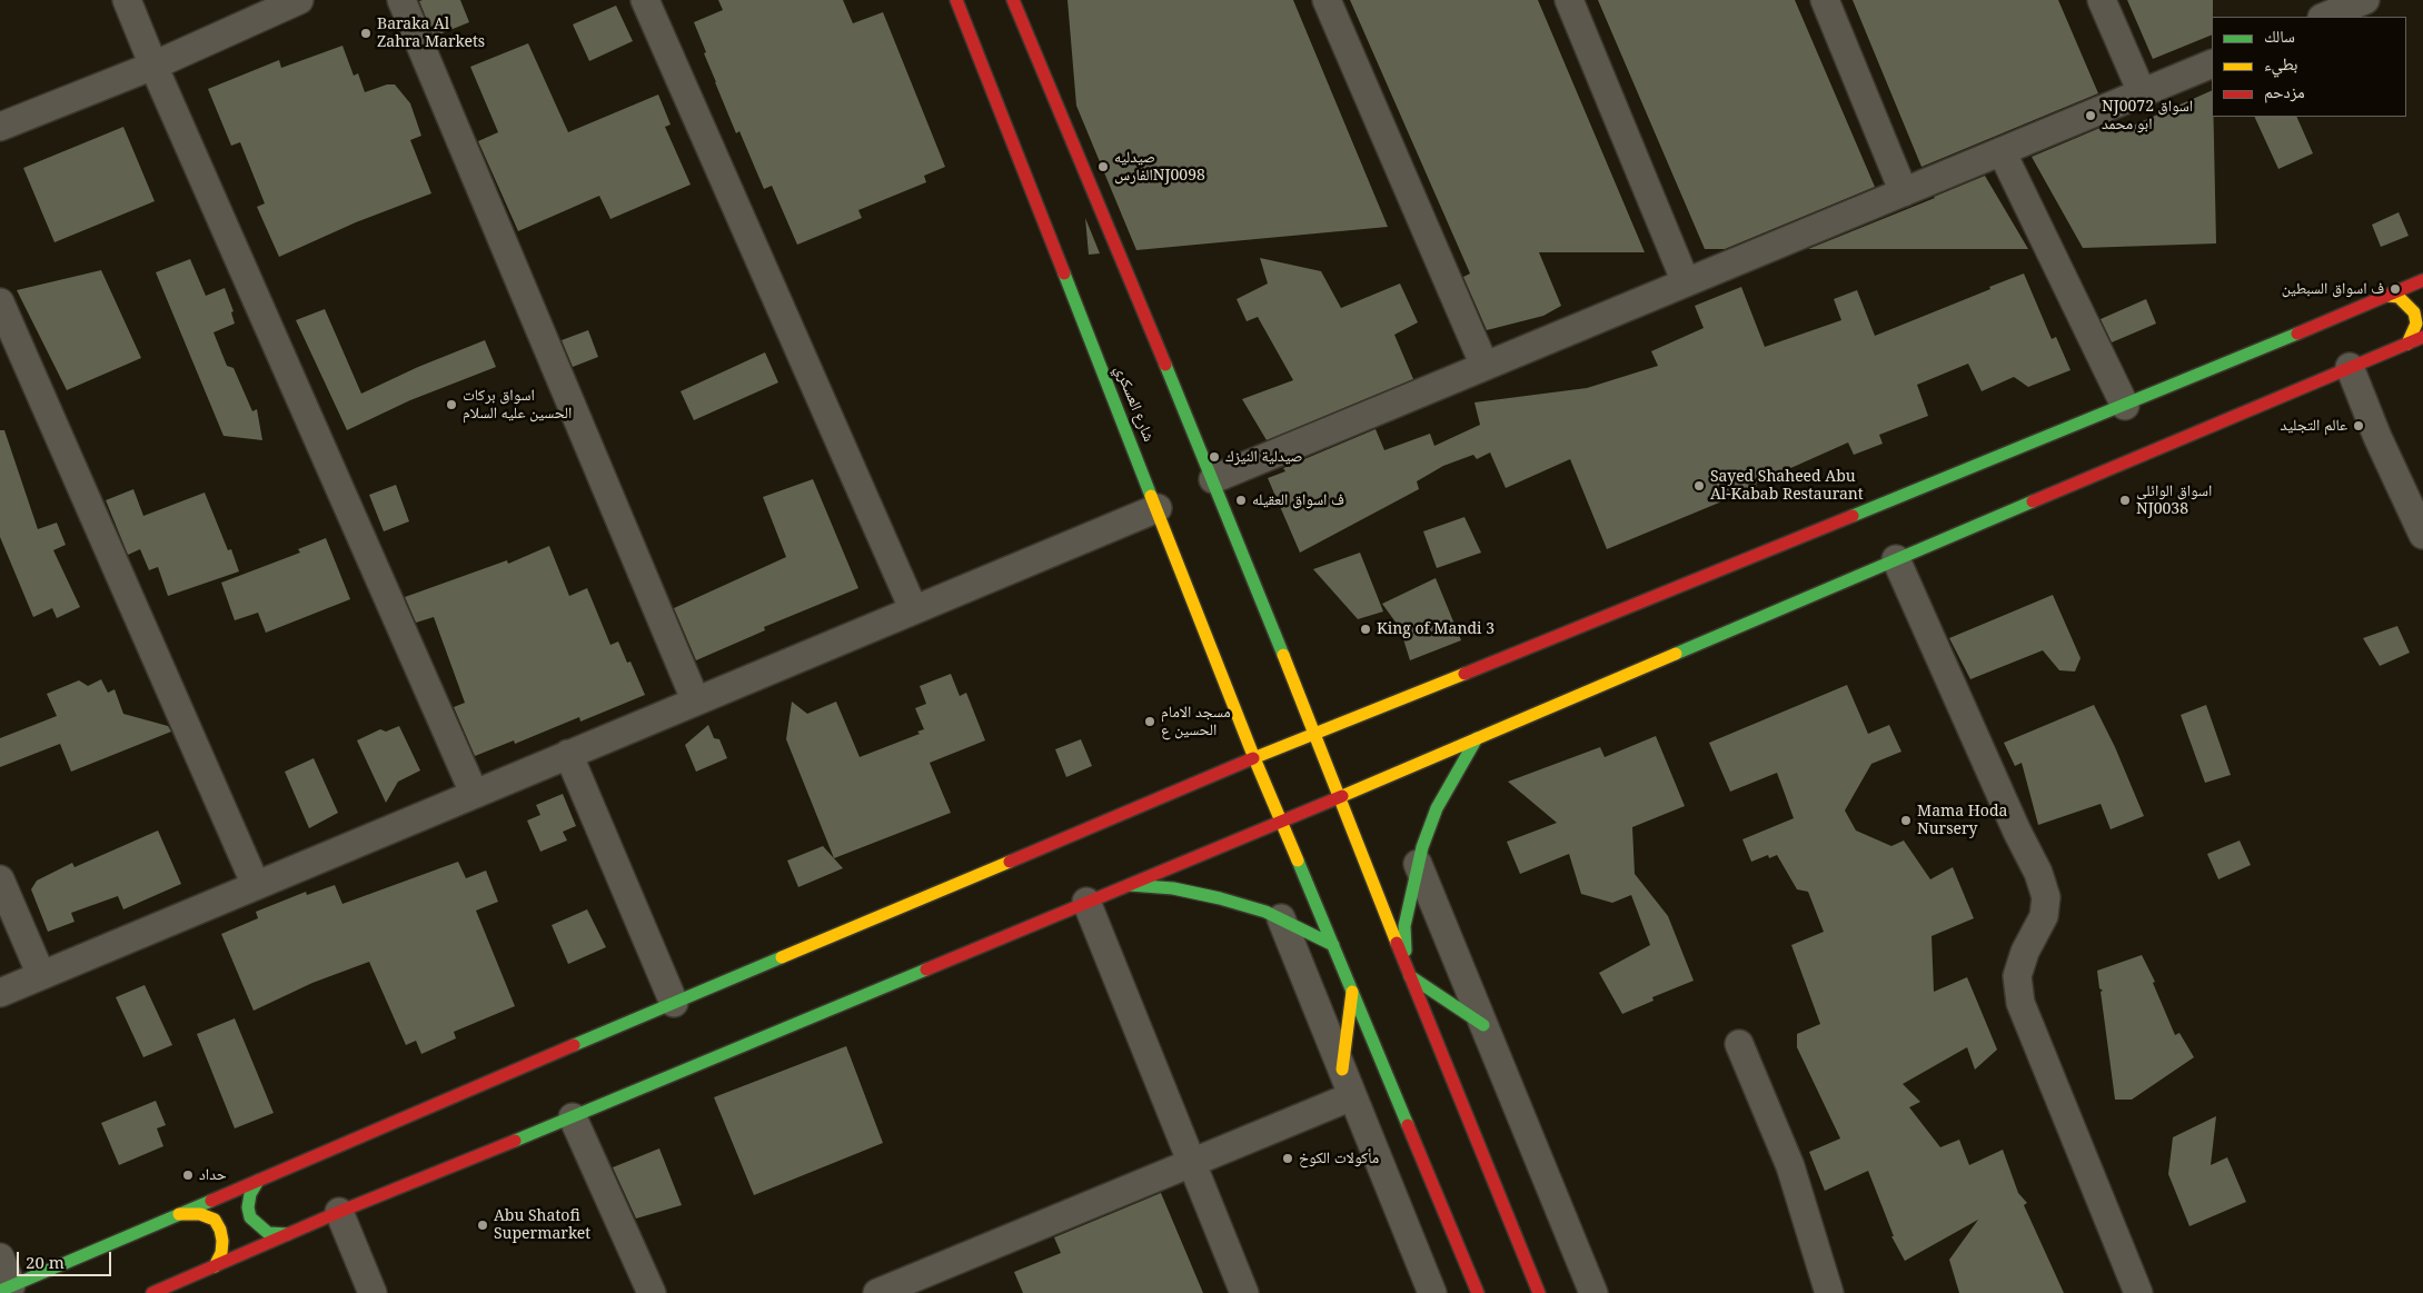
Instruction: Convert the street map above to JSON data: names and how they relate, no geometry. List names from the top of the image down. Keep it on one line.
{"streets":{"main road":["شارع العسكري"]},"places":["Baraka Al Zahra Markets","NJ0072 اسواق ابو محمد","صيدليه الفارسNJ0098","ف اسواق السبطين","اسواق بركات الحسين عليه السلام","عالم التجليد","صيدلية النيزك","Sayed Shaheed Abu Al-Kabab Restaurant","ف اسواق العقيله","اسواق الوائلی NJ0038","King of Mandi 3","مسجد الامام الحسين ع","Mama Hoda Nursery","مأكولات الكوخ","حداد","Abu Shatofi Supermarket"],"legend":["سالك","بطيء","مزدحم"],"scale_bar":"20 m"}
